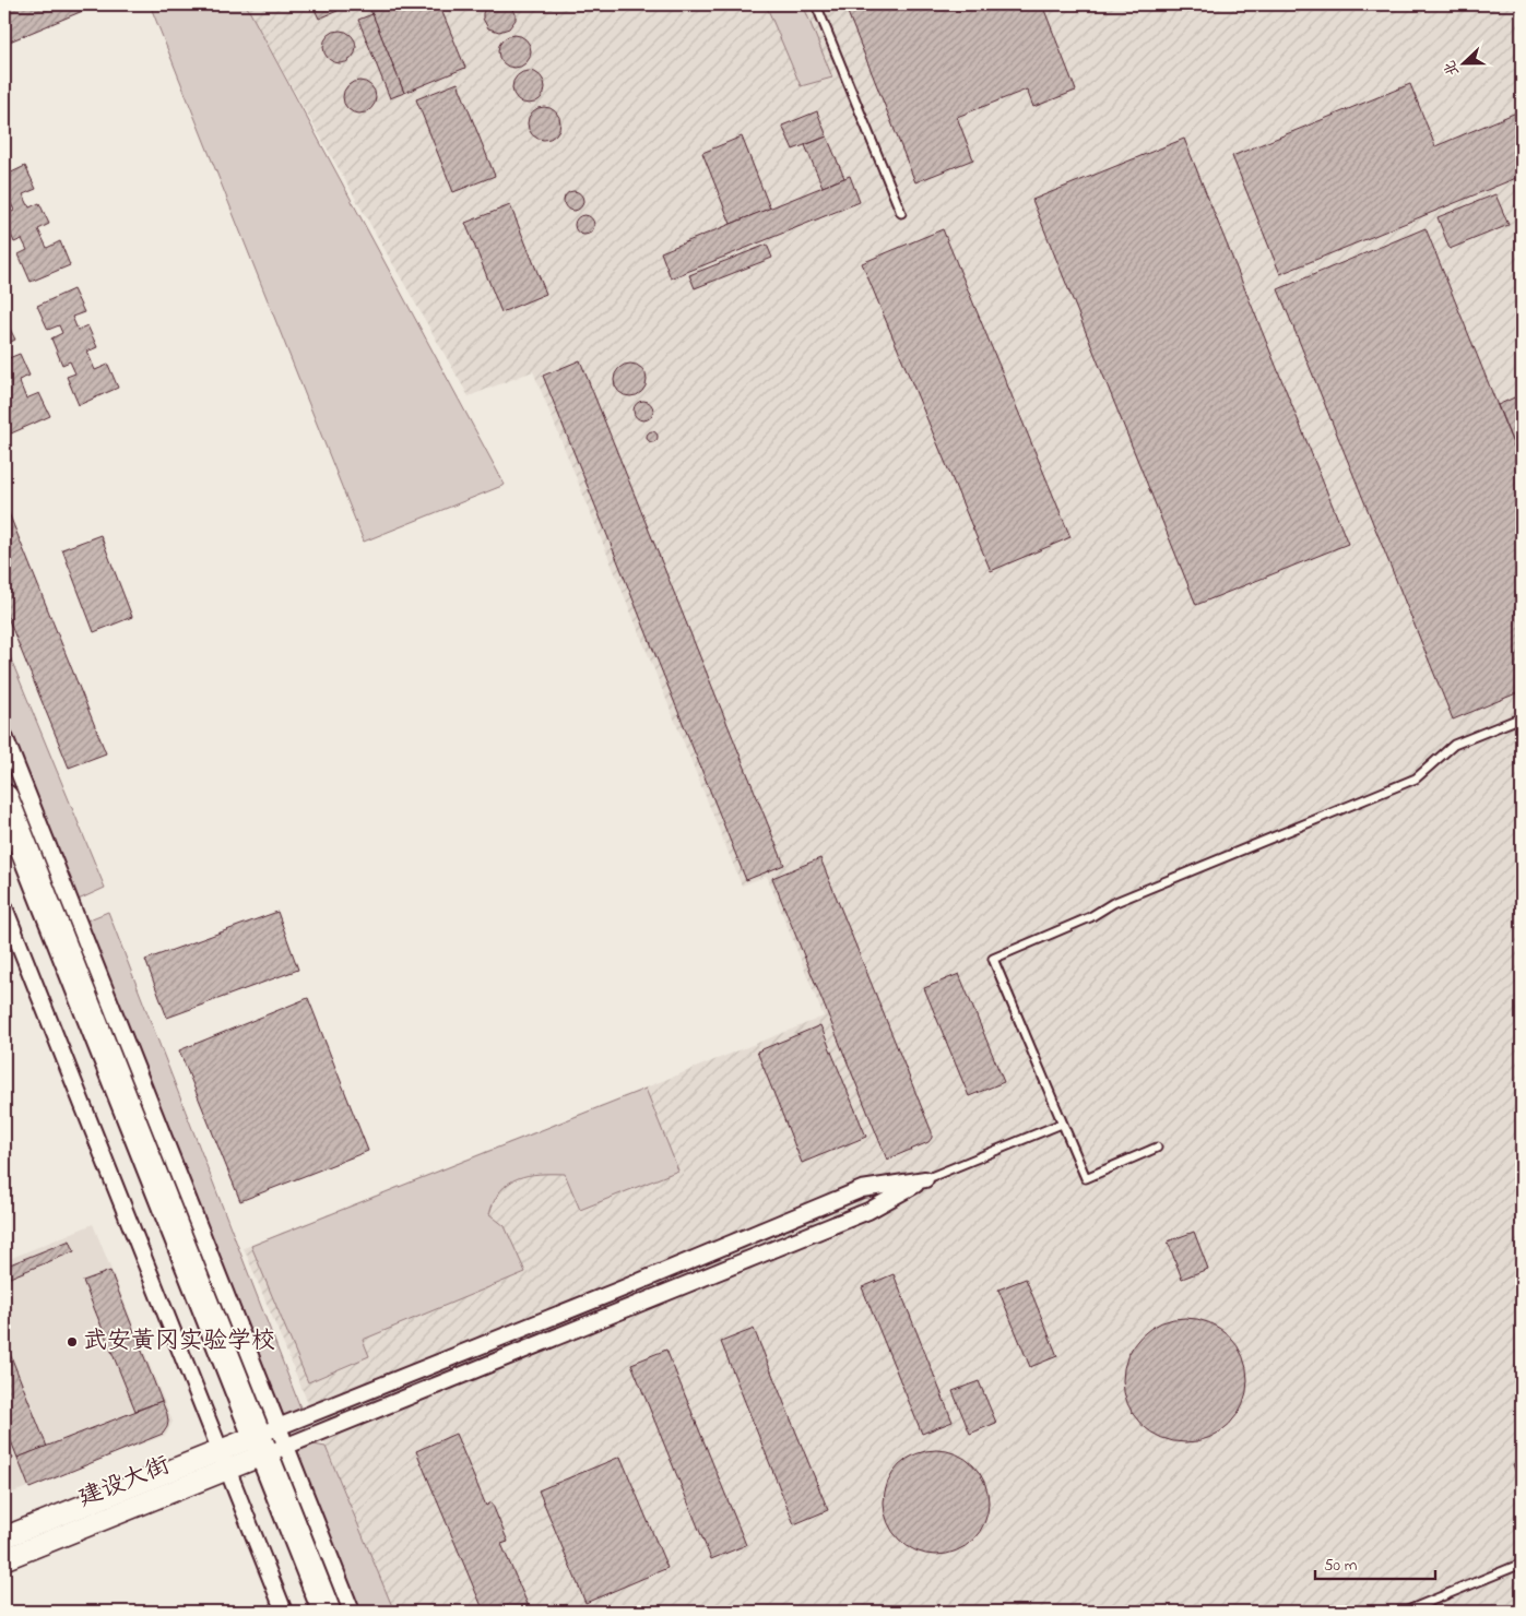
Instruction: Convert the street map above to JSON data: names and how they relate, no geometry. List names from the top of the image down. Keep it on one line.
{"streets":{"main road":["建设大街"]},"places":["武安黄冈实验学校"],"scale_bar":"50 m","north":"left"}
